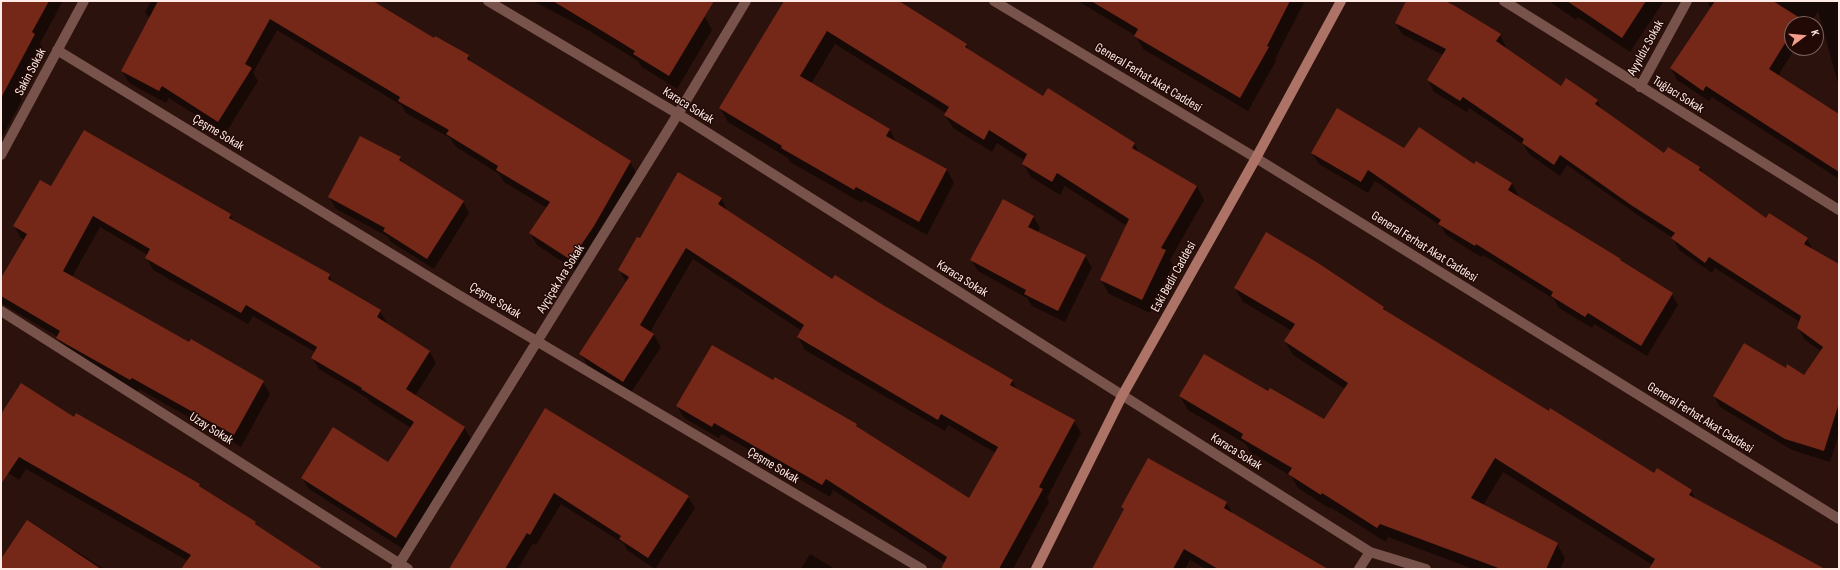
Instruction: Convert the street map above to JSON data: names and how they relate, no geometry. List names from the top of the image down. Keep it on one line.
{"streets":{"main road":["Eski Bedir Caddesi"],"street":["Ayyıldız Sokak","Sakin Sokak","General Ferhat Akat Caddesi","Tuğlacı Sokak","Karaca Sokak","Çeşme Sokak","Ayçiçek Ara Sokak","Uzay Sokak"]},"crossings":[["Ayyıldız Sokak","Tuğlacı Sokak"],["Sakin Sokak","Çeşme Sokak"],["General Ferhat Akat Caddesi","Eski Bedir Caddesi"],["Karaca Sokak","Eski Bedir Caddesi"],["Karaca Sokak","Ayçiçek Ara Sokak"],["Çeşme Sokak","Ayçiçek Ara Sokak"],["Ayçiçek Ara Sokak","Uzay Sokak"]],"north":"right"}
